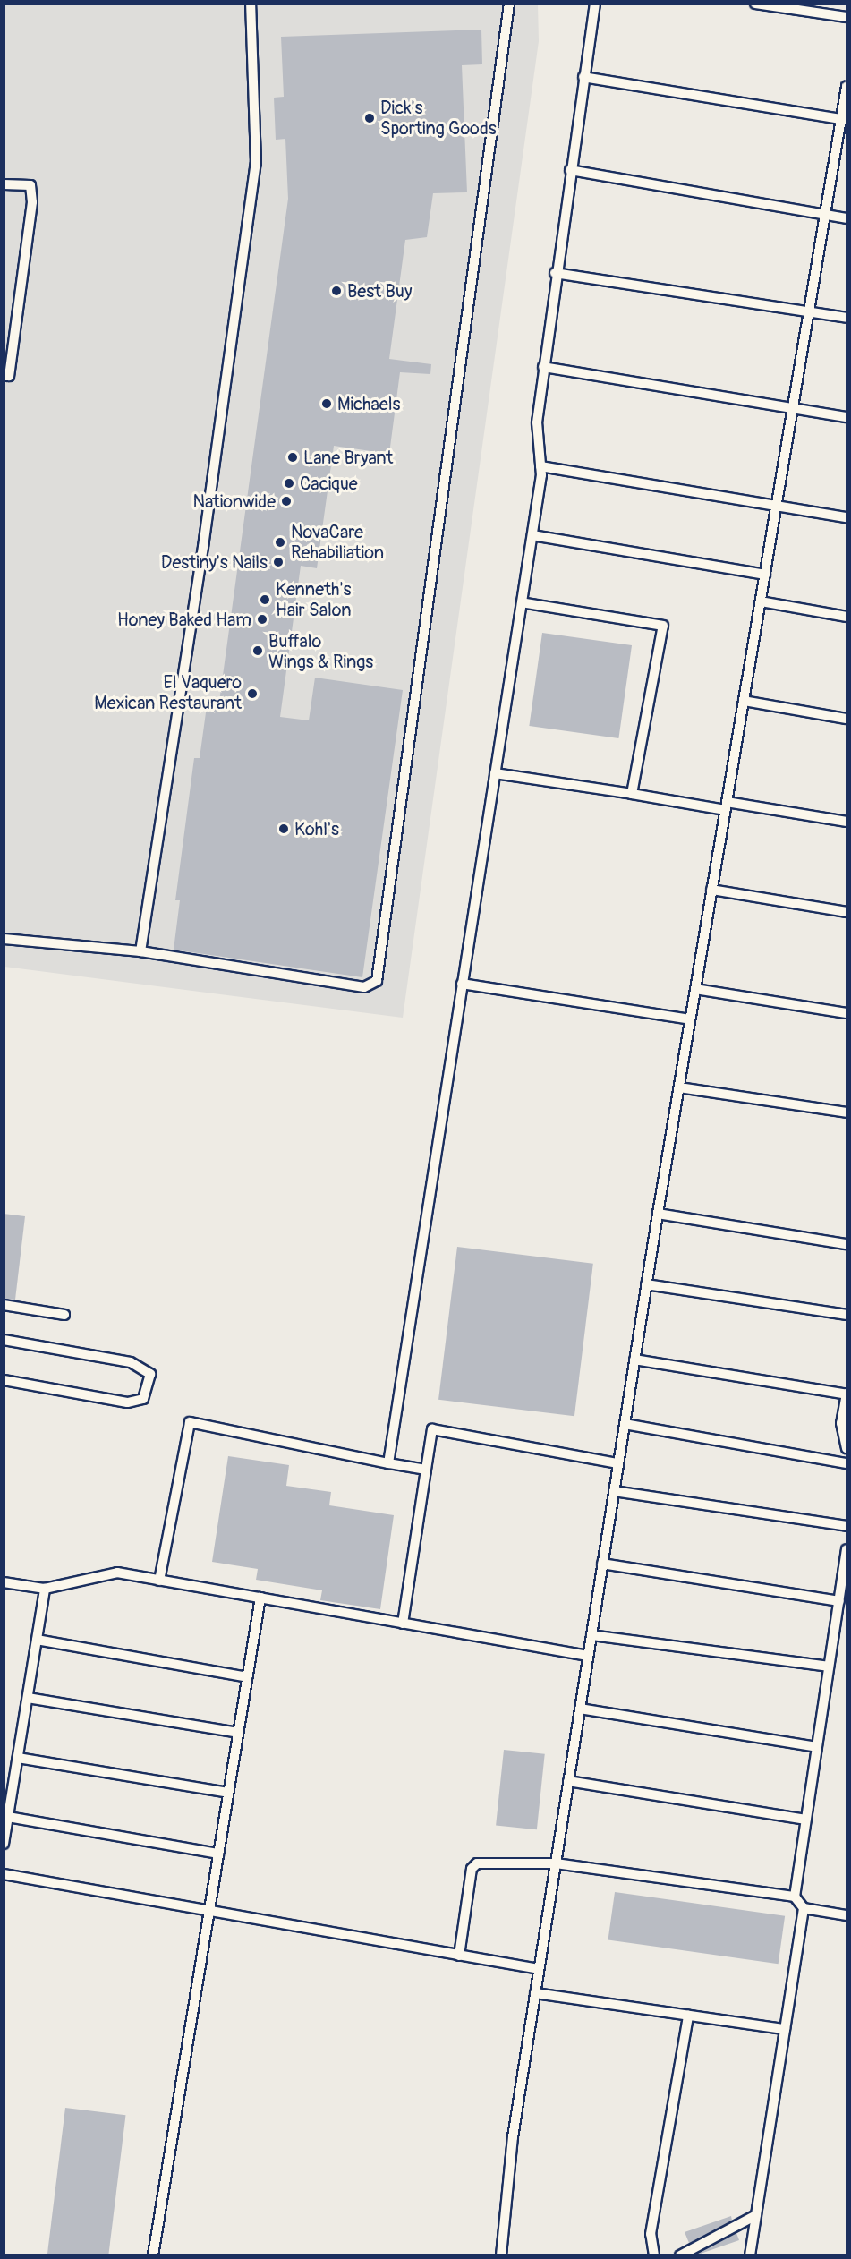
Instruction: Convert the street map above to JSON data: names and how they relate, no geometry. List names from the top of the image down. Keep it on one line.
{"places":["Dick's Sporting Goods","Best Buy","Michaels","Lane Bryant","Cacique","Nationwide","NovaCare Rehabiliation","Destiny's Nails","Kenneth's Hair Salon","Honey Baked Ham","Buffalo Wings & Rings","El Vaquero Mexican Restaurant","Kohl's"]}
